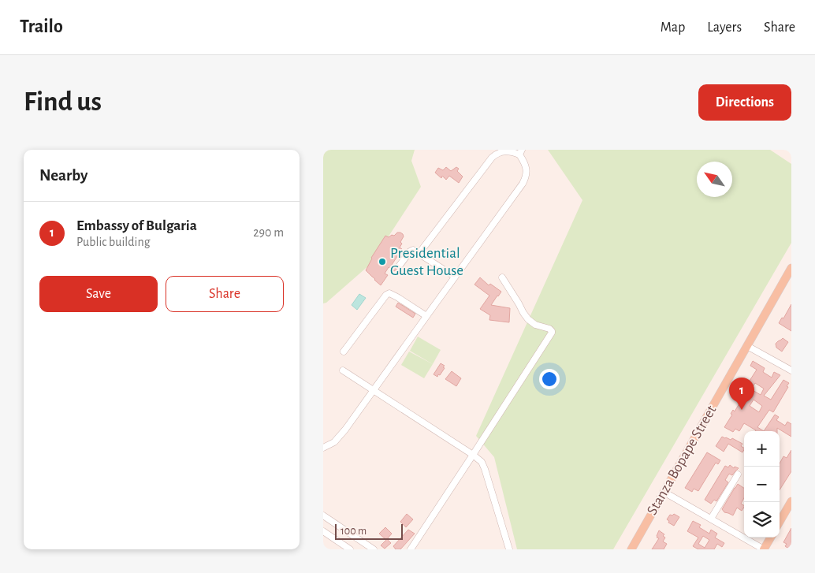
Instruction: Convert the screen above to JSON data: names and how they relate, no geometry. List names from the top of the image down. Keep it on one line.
{"streets":{"main road":["Stanza Bopape Street"]},"places":["Presidential Guest House"],"scale_bar":"100 m","north":"top left","page":{"header":"Trailo","nav":["Map","Layers","Share"],"buttons":["Directions",["Save","Share"]],"title":"Find us","heading":"Nearby","list":[{"mark":"1","name":"Embassy of Bulgaria","note":"Public building","value":"290 m"}],"pins":"1","map_buttons":["+","−"],"scale":"100 m"}}
